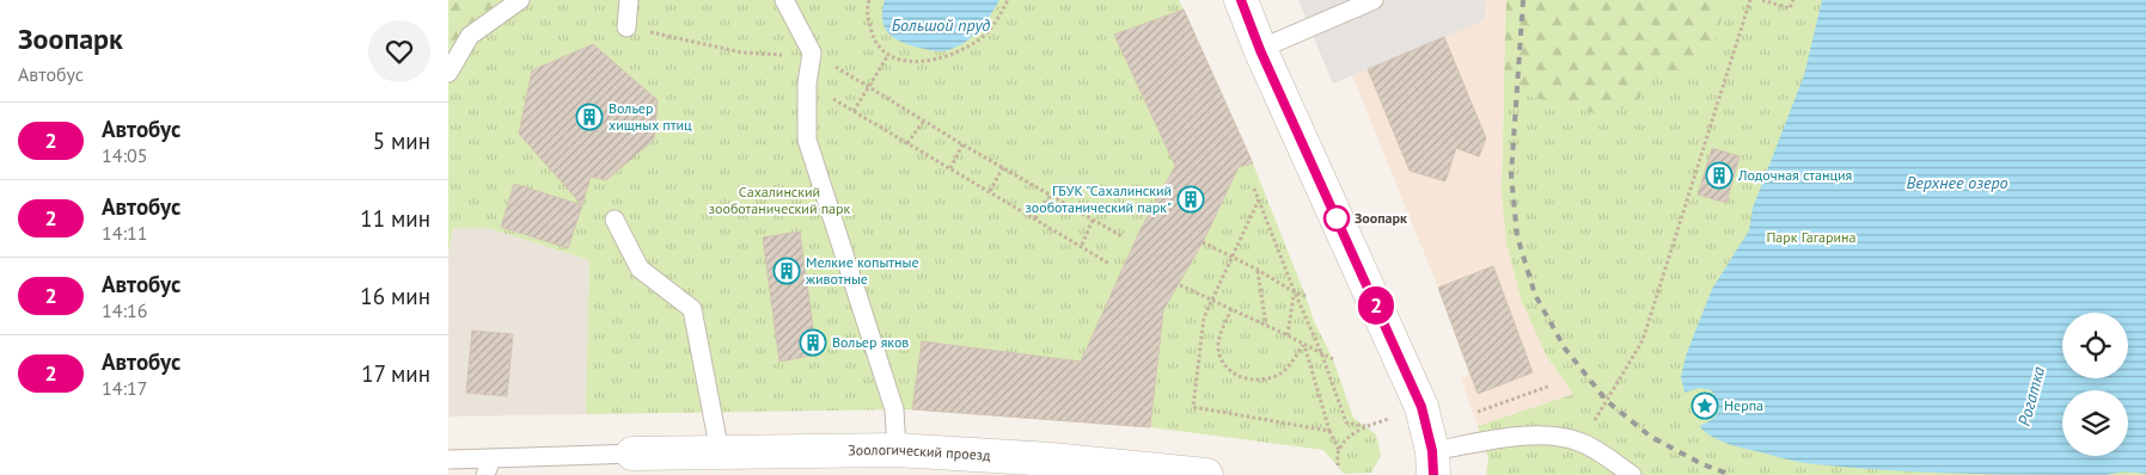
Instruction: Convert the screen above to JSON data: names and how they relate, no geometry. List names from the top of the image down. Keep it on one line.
{"streets":{"street":["Зоологический проезд"]},"water":["Большой пруд","Верхнее озеро","Рогатка"],"parks":["Сахалинский зооботанический парк","Парк Гагарина"],"places":{"building":["Вольер хищных птиц","Лодочная станция","ГБУК \"Сахалинский зооботанический парк\"","Мелкие копытные животные","Вольер яков"],"other":["Зоопарк"],"place":["Нерпа"]},"lines":["bus line 2"],"page":{"heading":["Зоопарк","Автобус"],"on_map":"2","list":[{"mark":"2","name":"Автобус","note":"14:05","value":"5 мин"},{"mark":"2","name":"Автобус","note":"14:11","value":"11 мин"},{"mark":"2","name":"Автобус","note":"14:16","value":"16 мин"},{"mark":"2","name":"Автобус","note":"14:17","value":"17 мин"}]}}
